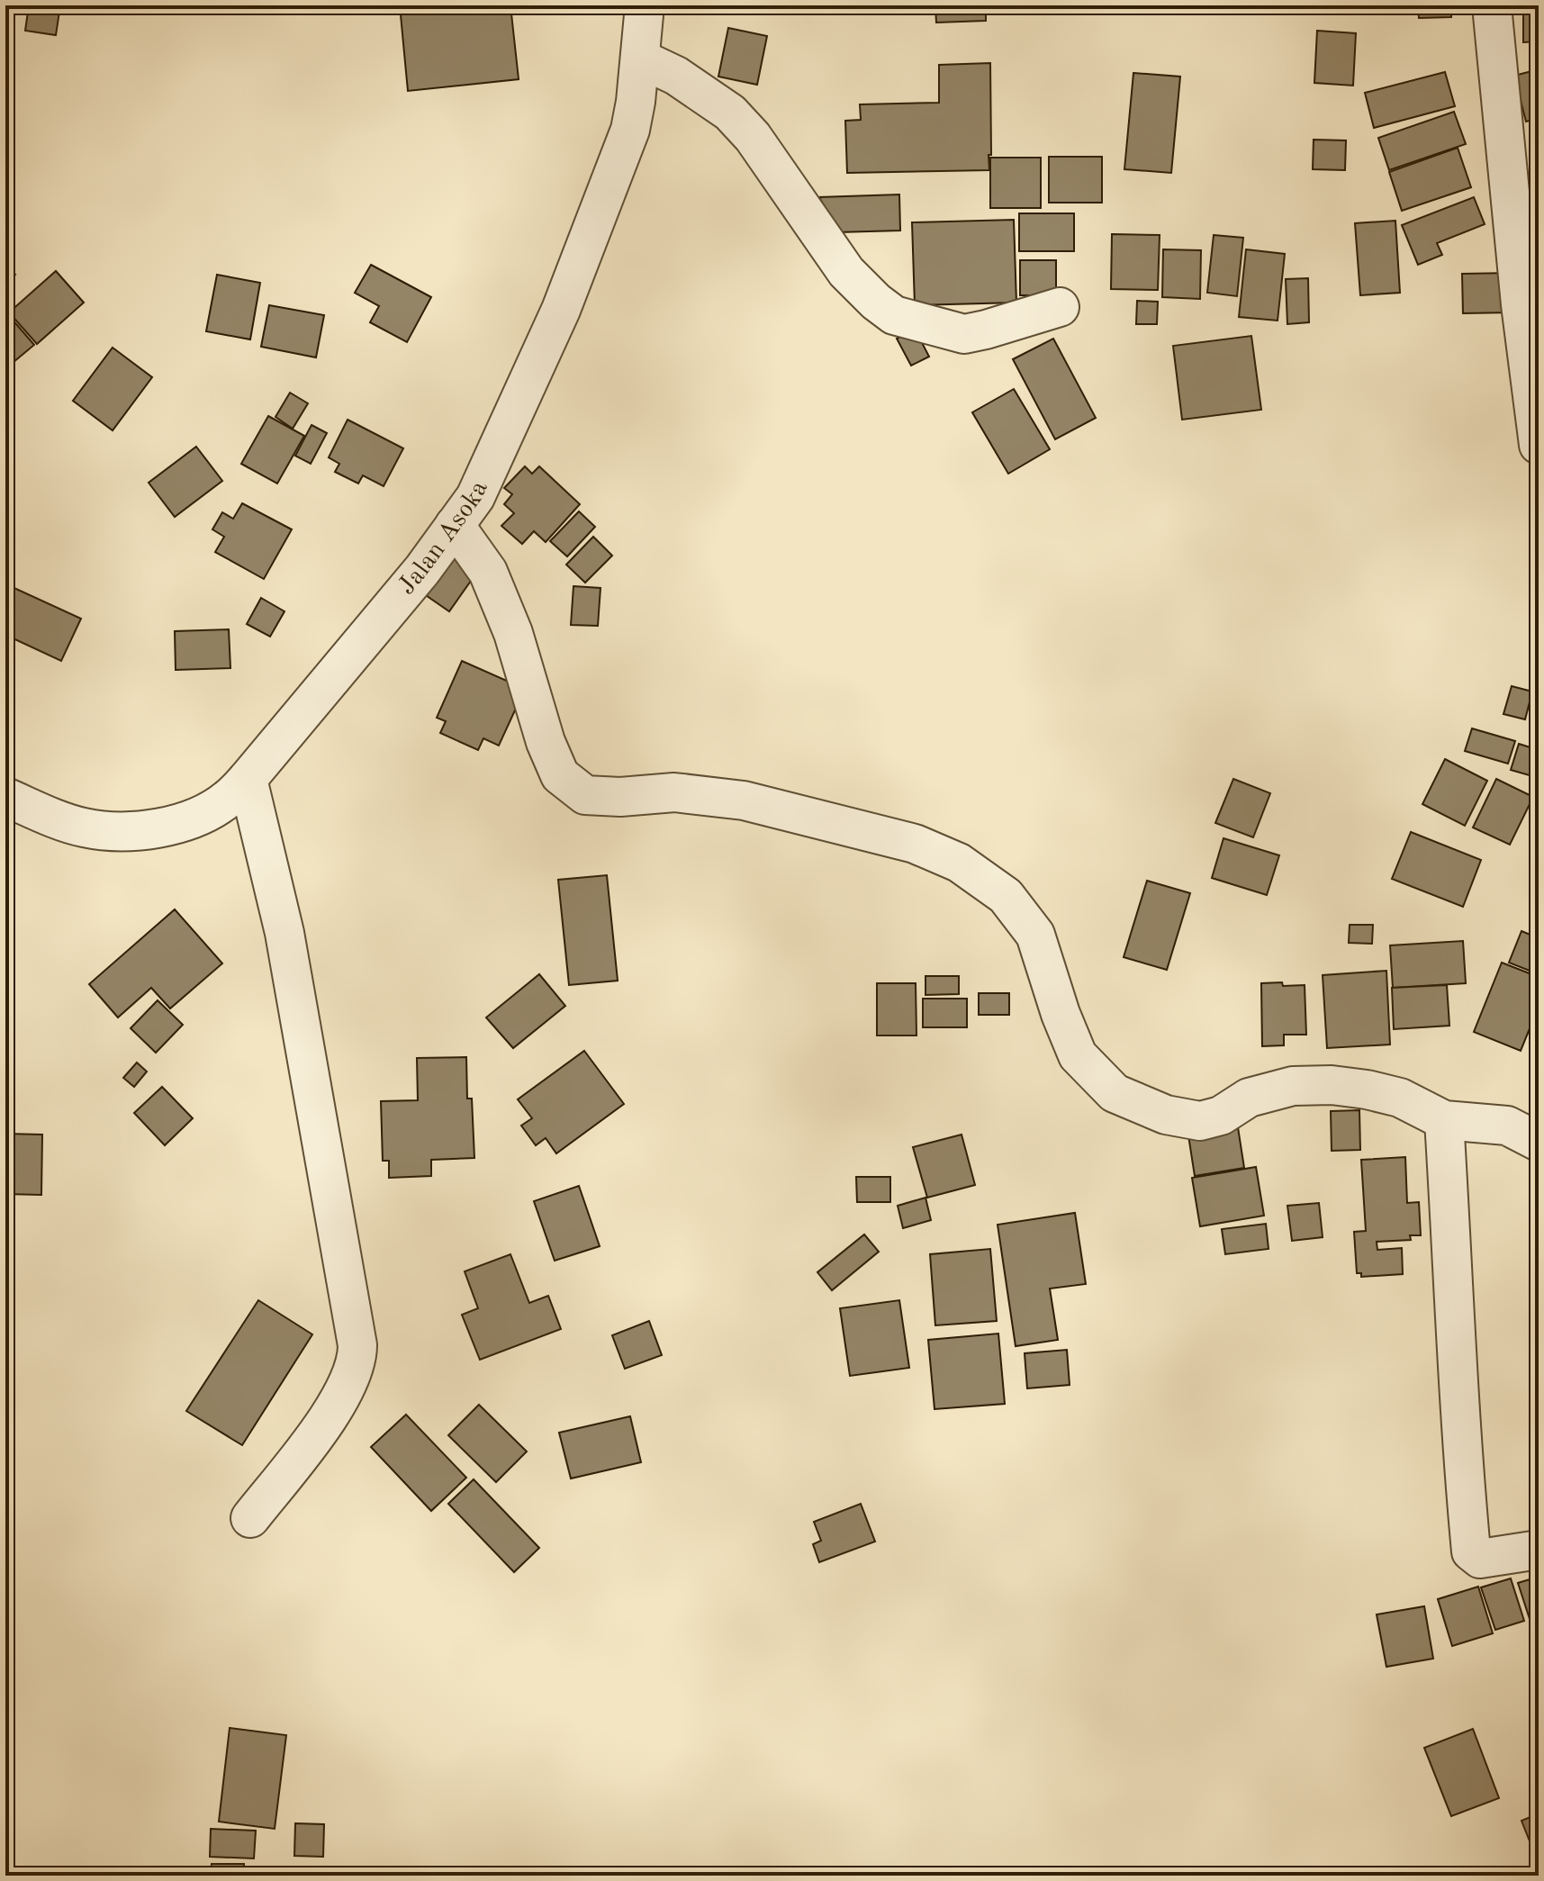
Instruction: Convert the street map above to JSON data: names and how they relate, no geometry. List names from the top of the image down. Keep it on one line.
{"streets":{"street":["Jalan Asoka"]}}
